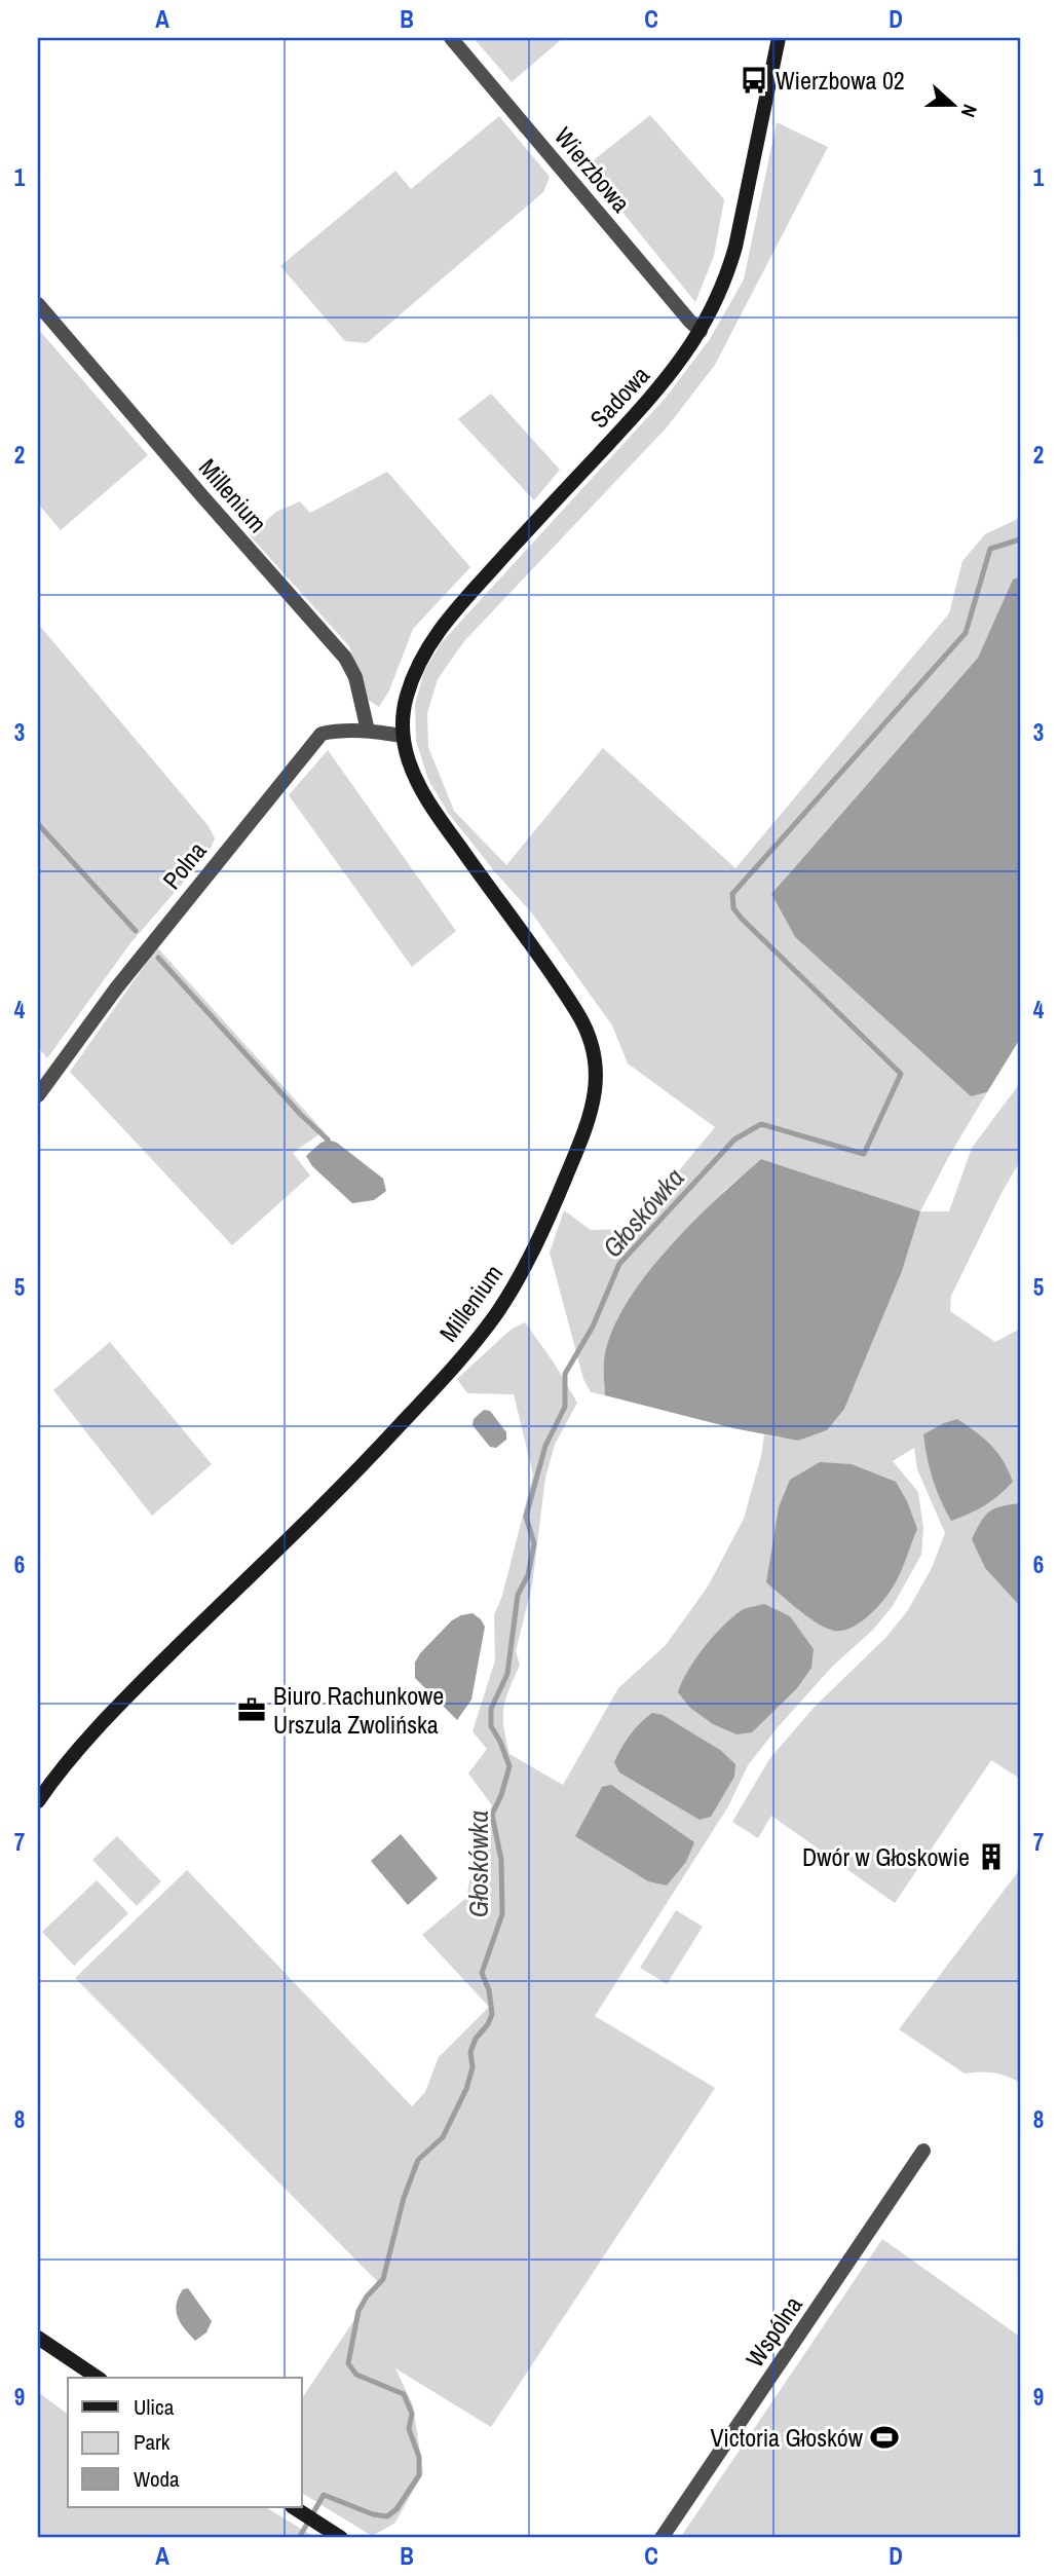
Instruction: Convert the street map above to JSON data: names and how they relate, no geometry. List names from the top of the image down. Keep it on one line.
{"streets":{"street":["Wierzbowa","Sadowa","Millenium","Polna","Wspólna"]},"crossings":[["Wierzbowa","Sadowa"],["Sadowa","Millenium"],["Sadowa","Polna"],["Millenium","Polna"]],"water":["Głoskówka"],"places":{"bus stop":["Wierzbowa 02"],"office":["Biuro Rachunkowe Urszula Zwolińska"],"building":["Dwór w Głoskowie"],"sports":["Victoria Głosków"]},"legend":["Ulica","Park","Woda"],"north":"right","grid":{"columns":["A","B","C","D"],"rows":["1","2","3","4","5","6","7","8","9"]}}
